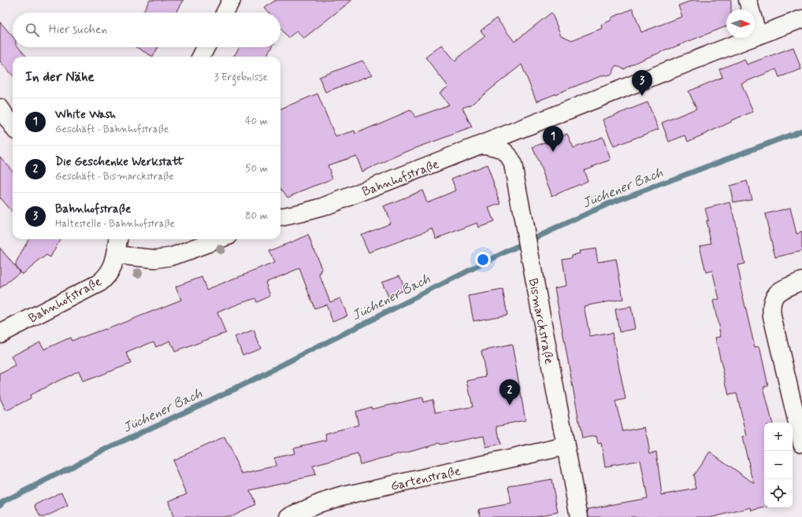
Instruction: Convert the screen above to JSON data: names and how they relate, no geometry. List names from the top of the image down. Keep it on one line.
{"streets":{"street":["Bahnhofstraße","Bismarckstraße","Gartenstraße"]},"crossings":[["Bahnhofstraße","Bismarckstraße"],["Bismarckstraße","Gartenstraße"]],"water":["Jüchener Bach"],"north":"right","page":{"search":"Hier suchen","heading":["In der Nähe","3 Ergebnisse"],"pins":["3","1","2"],"list":[{"mark":"1","name":"White Wash","note":"Geschäft · Bahnhofstraße","value":"40 m"},{"mark":"2","name":"Die Geschenke Werkstatt","note":"Geschäft · Bismarckstraße","value":"50 m"},{"mark":"3","name":"Bahnhofstraße","note":"Haltestelle · Bahnhofstraße","value":"80 m"}],"map_buttons":["+","−"]}}
